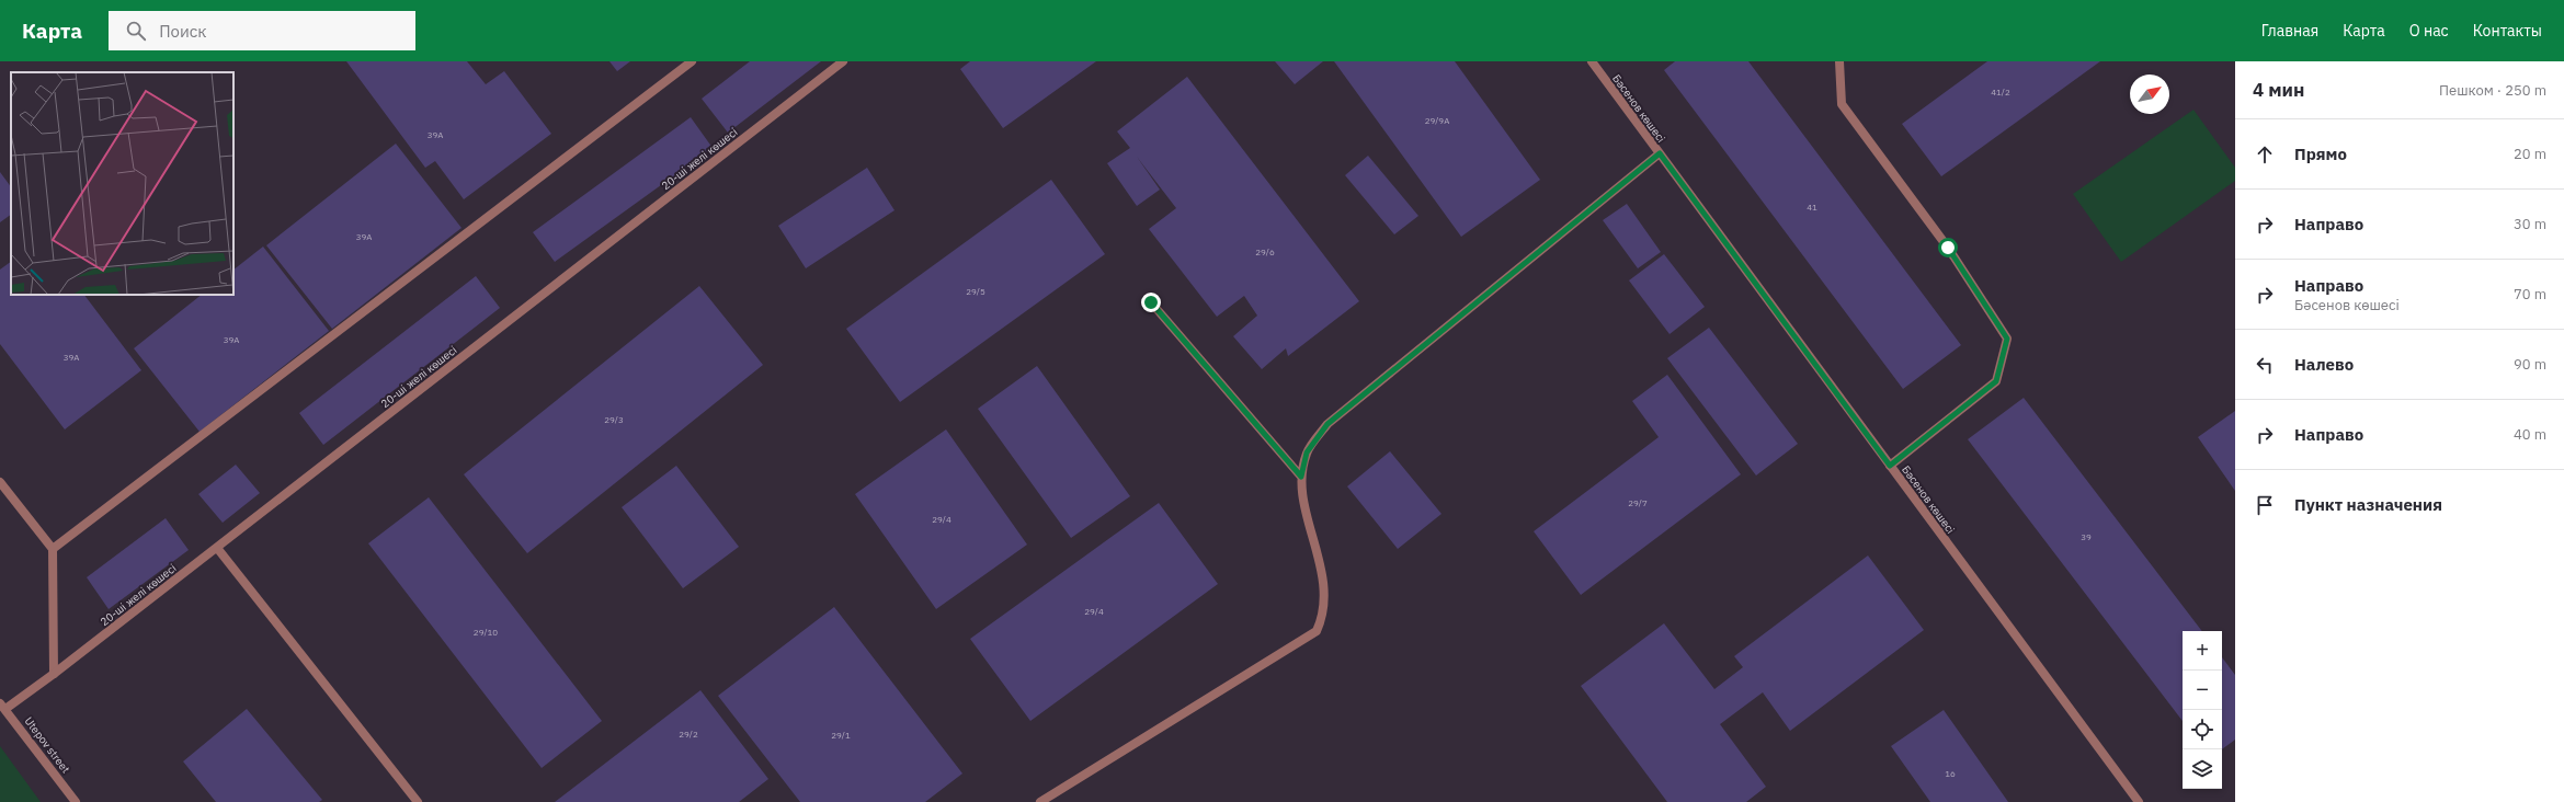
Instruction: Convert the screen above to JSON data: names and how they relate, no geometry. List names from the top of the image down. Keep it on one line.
{"streets":{"street":["Бәсенов көшесі","20-ші желі көшесі","Utepov street"]},"crossings":[["20-ші желі көшесі","Utepov street"]],"house_numbers":["41/2","29/9А","39А","41","39А","29/6","29/5","39А","39А","29/3","29/7","29/4","39","29/4","29/10","29/2","29/1","16"],"north":"top right","page":{"header":"Карта","search":"Поиск","nav":["Главная","Карта","О нас","Контакты"],"heading":["4 мин","Пешком · 250 m"],"list":[["Прямо","20 m"],["Направо","30 m"],["Направо","Бәсенов көшесі","70 m"],["Налево","90 m"],["Направо","40 m"],"Пункт назначения"],"map_buttons":["+","−"]}}
